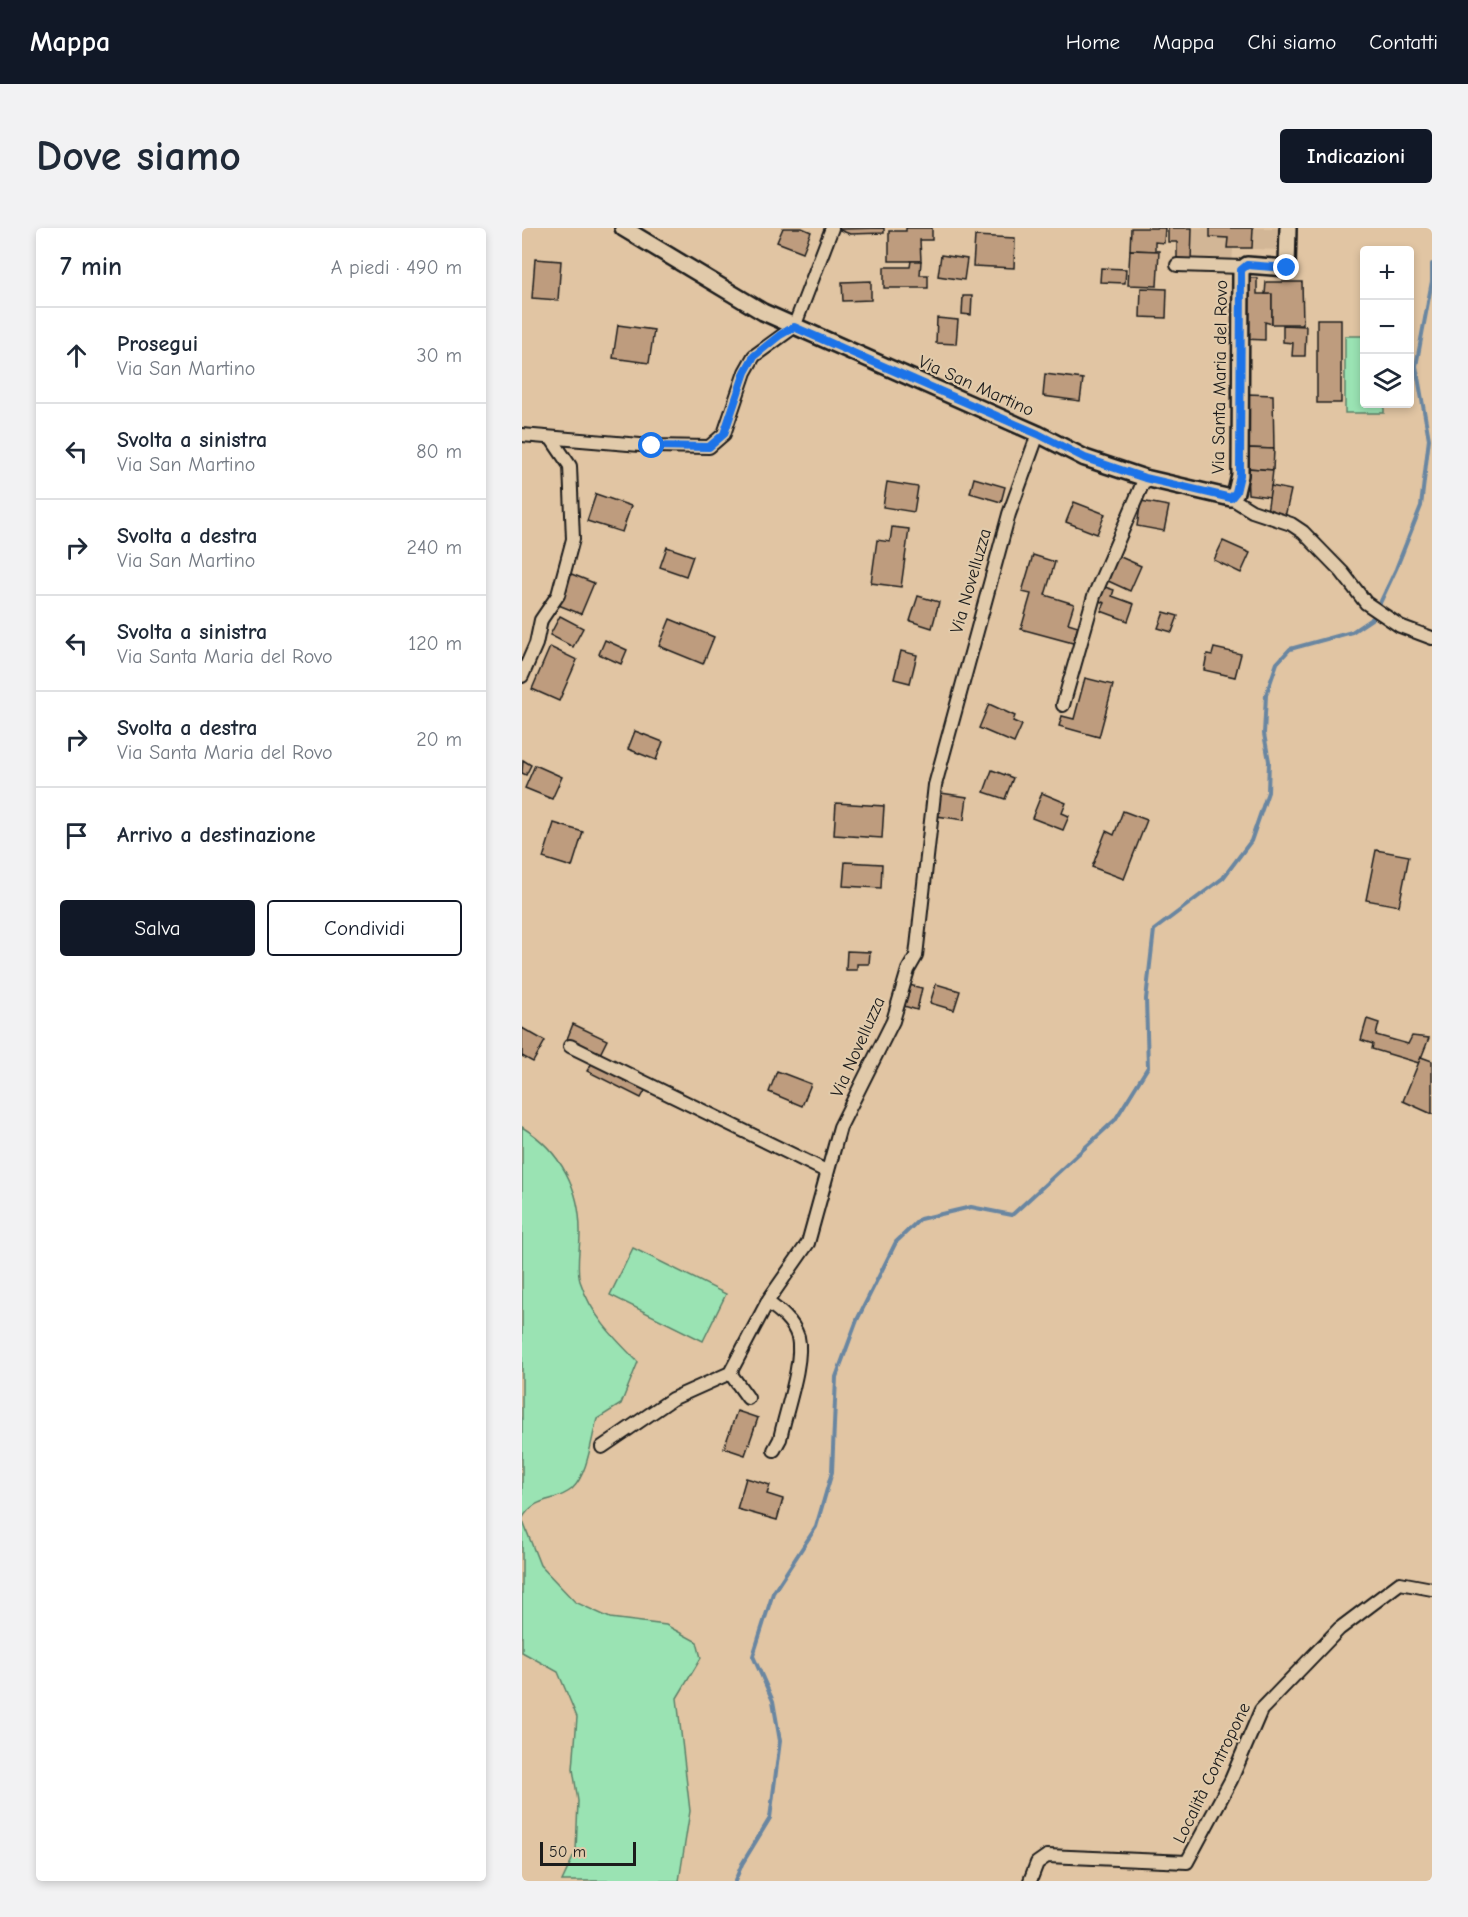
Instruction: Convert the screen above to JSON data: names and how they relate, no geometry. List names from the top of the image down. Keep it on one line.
{"streets":{"street":["Via Santa Maria del Rovo","Via San Martino","Via Novelluzza","Località Contropone"]},"crossings":[["Via Santa Maria del Rovo","Via San Martino"],["Via San Martino","Via Novelluzza"]],"scale_bar":"50 m","page":{"header":"Mappa","nav":["Home","Mappa","Chi siamo","Contatti"],"buttons":["Indicazioni",["Salva","Condividi"]],"title":"Dove siamo","heading":["7 min","A piedi · 490 m"],"map_buttons":["+","−"],"list":[["Prosegui","Via San Martino","30 m"],["Svolta a sinistra","Via San Martino","80 m"],["Svolta a destra","Via San Martino","240 m"],["Svolta a sinistra","Via Santa Maria del Rovo","120 m"],["Svolta a destra","Via Santa Maria del Rovo","20 m"],"Arrivo a destinazione"],"scale":"50 m"}}
